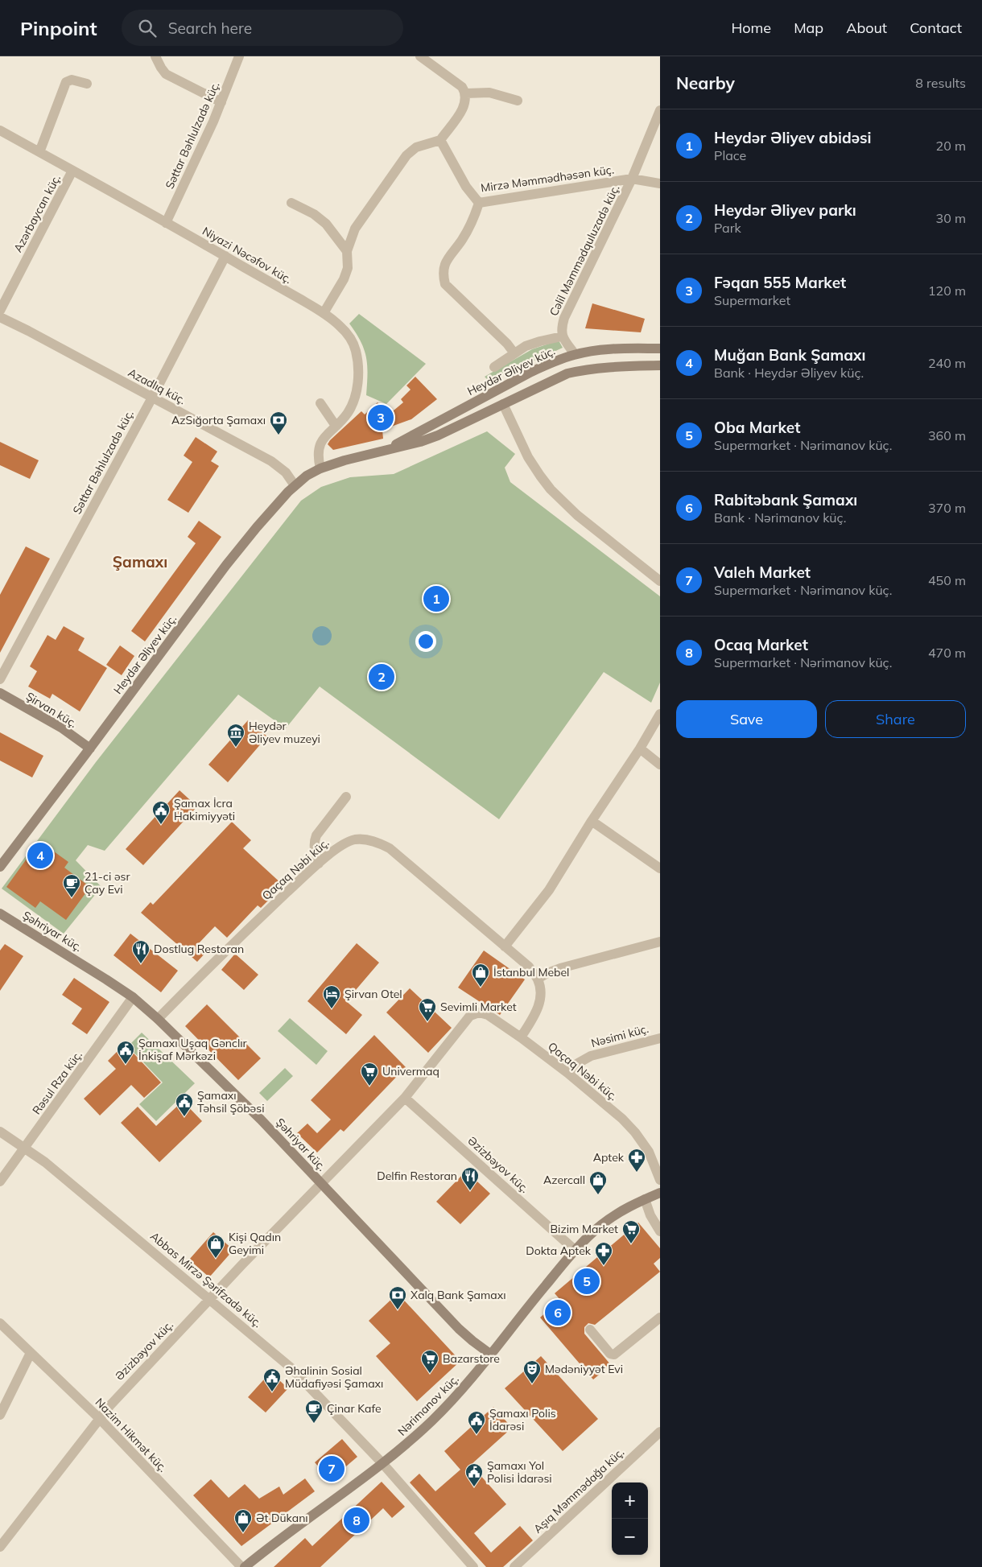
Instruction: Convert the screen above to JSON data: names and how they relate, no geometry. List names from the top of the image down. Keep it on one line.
{"streets":{"street":["Səttar Bəhlulzadə küç.","Mirzə Məmmədhəsən küç.","Azərbaycan küç.","Cəlil Məmmədquluzadə küç.","Niyazi Nəcəfov küç.","Heydər Əliyev küç.","Azadlıq küç.","Şirvan küç.","Qaçaq Nəbi küç.","Şəhriyar küç.","Nəsimi küç.","Rəsul Rza küç.","Əzizbəyov küç.","Abbas Mirzə Şərifzadə küç.","Nərimanov küç.","Nazim Hikmət küç.","Aşıq Məmmədağa küç."]},"crossings":[["Səttar Bəhlulzadə küç.","Niyazi Nəcəfov küç."],["Səttar Bəhlulzadə küç.","Azadlıq küç."],["Mirzə Məmmədhəsən küç.","Cəlil Məmmədquluzadə küç."],["Azərbaycan küç.","Niyazi Nəcəfov küç."],["Niyazi Nəcəfov küç.","Heydər Əliyev küç."],["Heydər Əliyev küç.","Azadlıq küç."],["Heydər Əliyev küç.","Şirvan küç."],["Qaçaq Nəbi küç.","Şəhriyar küç."],["Qaçaq Nəbi küç.","Nəsimi küç."],["Qaçaq Nəbi küç.","Əzizbəyov küç."],["Şəhriyar küç.","Rəsul Rza küç."],["Şəhriyar küç.","Əzizbəyov küç."],["Şəhriyar küç.","Nərimanov küç."],["Rəsul Rza küç.","Abbas Mirzə Şərifzadə küç."],["Əzizbəyov küç.","Abbas Mirzə Şərifzadə küç."],["Əzizbəyov küç.","Nərimanov küç."],["Əzizbəyov küç.","Nazim Hikmət küç."],["Abbas Mirzə Şərifzadə küç.","Nərimanov küç."]],"districts":["Şamaxı"],"places":{"bank":["AzSığorta Şamaxı","Xalq Bank Şamaxı"],"museum":["Heydər Əliyev muzeyi"],"public building":["Şamax İcra Hakimiyyəti","Şamaxı Uşaq Gənclır İnkişaf Mərkəzi","Şamaxı Təhsil Şöbəsi","Əhalinin Sosial Müdafiyəsi Şamaxı","Şamaxı Polis İdarəsi","Şamaxı Yol Polisi İdarəsi"],"cafe":["21-ci əsr Çay Evi","Çinar Kafe"],"restaurant":["Dostlug Restoran","Delfin Restoran"],"shop":["İstanbul Mebel","Azercall","Kişi Qadın Geyimi","Ət Dükanı"],"hotel":["Şirvan Otel"],"supermarket":["Sevimli Market","Univermaq","Bizim Market","Bazarstore"],"pharmacy":["Aptek","Dokta Aptek"],"theatre":["Mədəniyyət Evi"]},"page":{"header":"Pinpoint","search":"Search here","nav":["Home","Map","About","Contact"],"heading":["Nearby","8 results"],"list":[{"mark":"1","name":"Heydər Əliyev abidəsi","note":"Place","value":"20 m"},{"mark":"2","name":"Heydər Əliyev parkı","note":"Park","value":"30 m"},{"mark":"3","name":"Fəqan 555 Market","note":"Supermarket","value":"120 m"},{"mark":"4","name":"Muğan Bank Şamaxı","note":"Bank · Heydər Əliyev küç.","value":"240 m"},{"mark":"5","name":"Oba Market","note":"Supermarket · Nərimanov küç.","value":"360 m"},{"mark":"6","name":"Rabitəbank Şamaxı","note":"Bank · Nərimanov küç.","value":"370 m"},{"mark":"7","name":"Valeh Market","note":"Supermarket · Nərimanov küç.","value":"450 m"},{"mark":"8","name":"Ocaq Market","note":"Supermarket · Nərimanov küç.","value":"470 m"}],"pins":["3","1","2","4","5","6","7","8"],"buttons":["Save","Share"],"map_buttons":["+","−"]}}
